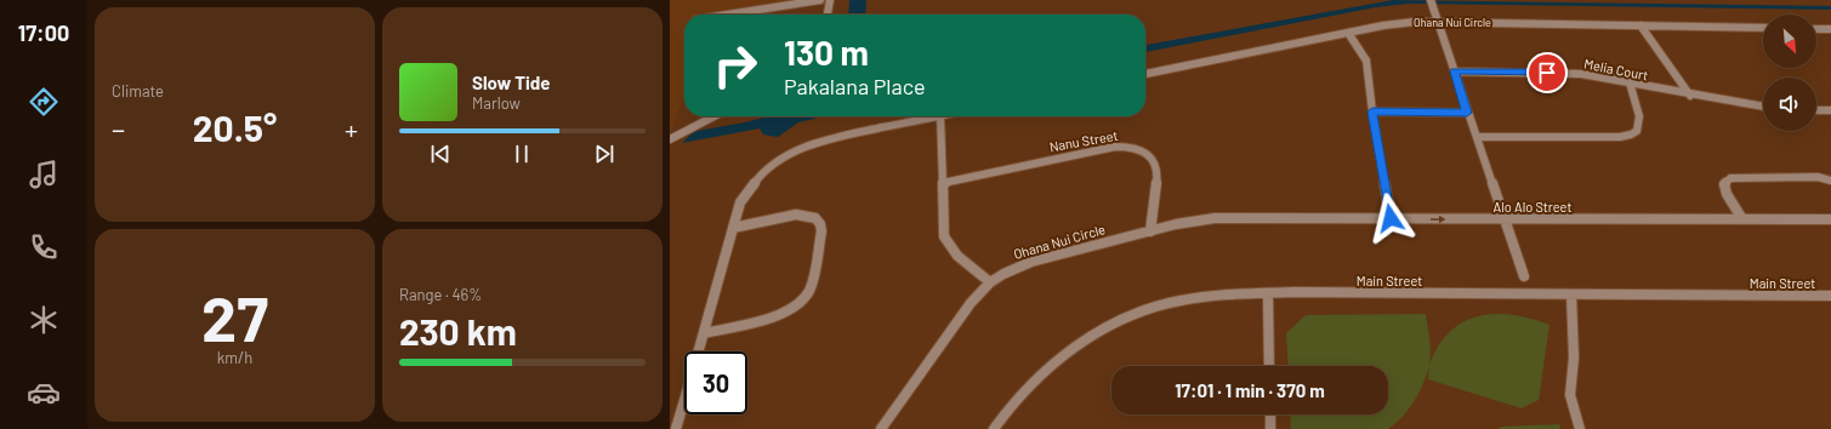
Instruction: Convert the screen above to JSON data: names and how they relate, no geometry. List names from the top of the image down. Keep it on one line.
{"streets":{"street":["Ohana Nui Circle","Melia Court","Nanu Street","Alo Alo Street","Main Street"]},"crossings":[["Ohana Nui Circle","Nanu Street"],["Ohana Nui Circle","Alo Alo Street"]],"north":"bottom right","page":{"tabs":"17:00","tile":["Climate",["27","km/h"],["Range · 46%","230 km"]],"turn":["130 m","Pakalana Place"],"song":["Slow Tide","Marlow"],"heat":["−","20.5°","+"],"limit":"30","trip":"17:01 · 1 min · 370 m"}}
